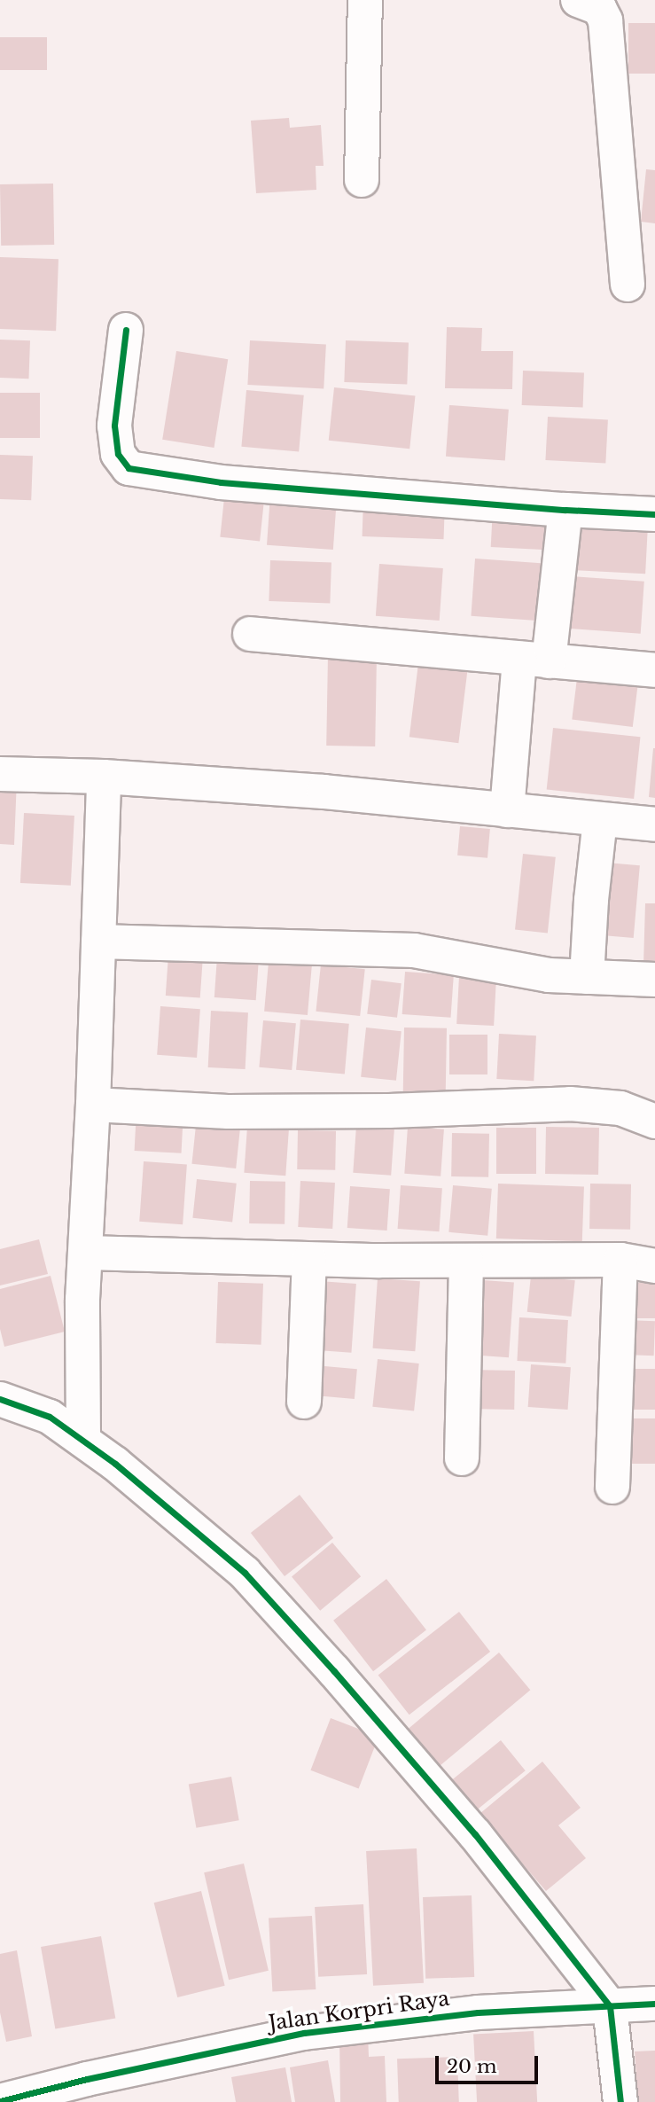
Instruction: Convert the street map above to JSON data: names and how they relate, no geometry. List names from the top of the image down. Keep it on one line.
{"streets":{"street":["Jalan Korpri Raya"]},"scale_bar":"20 m"}
